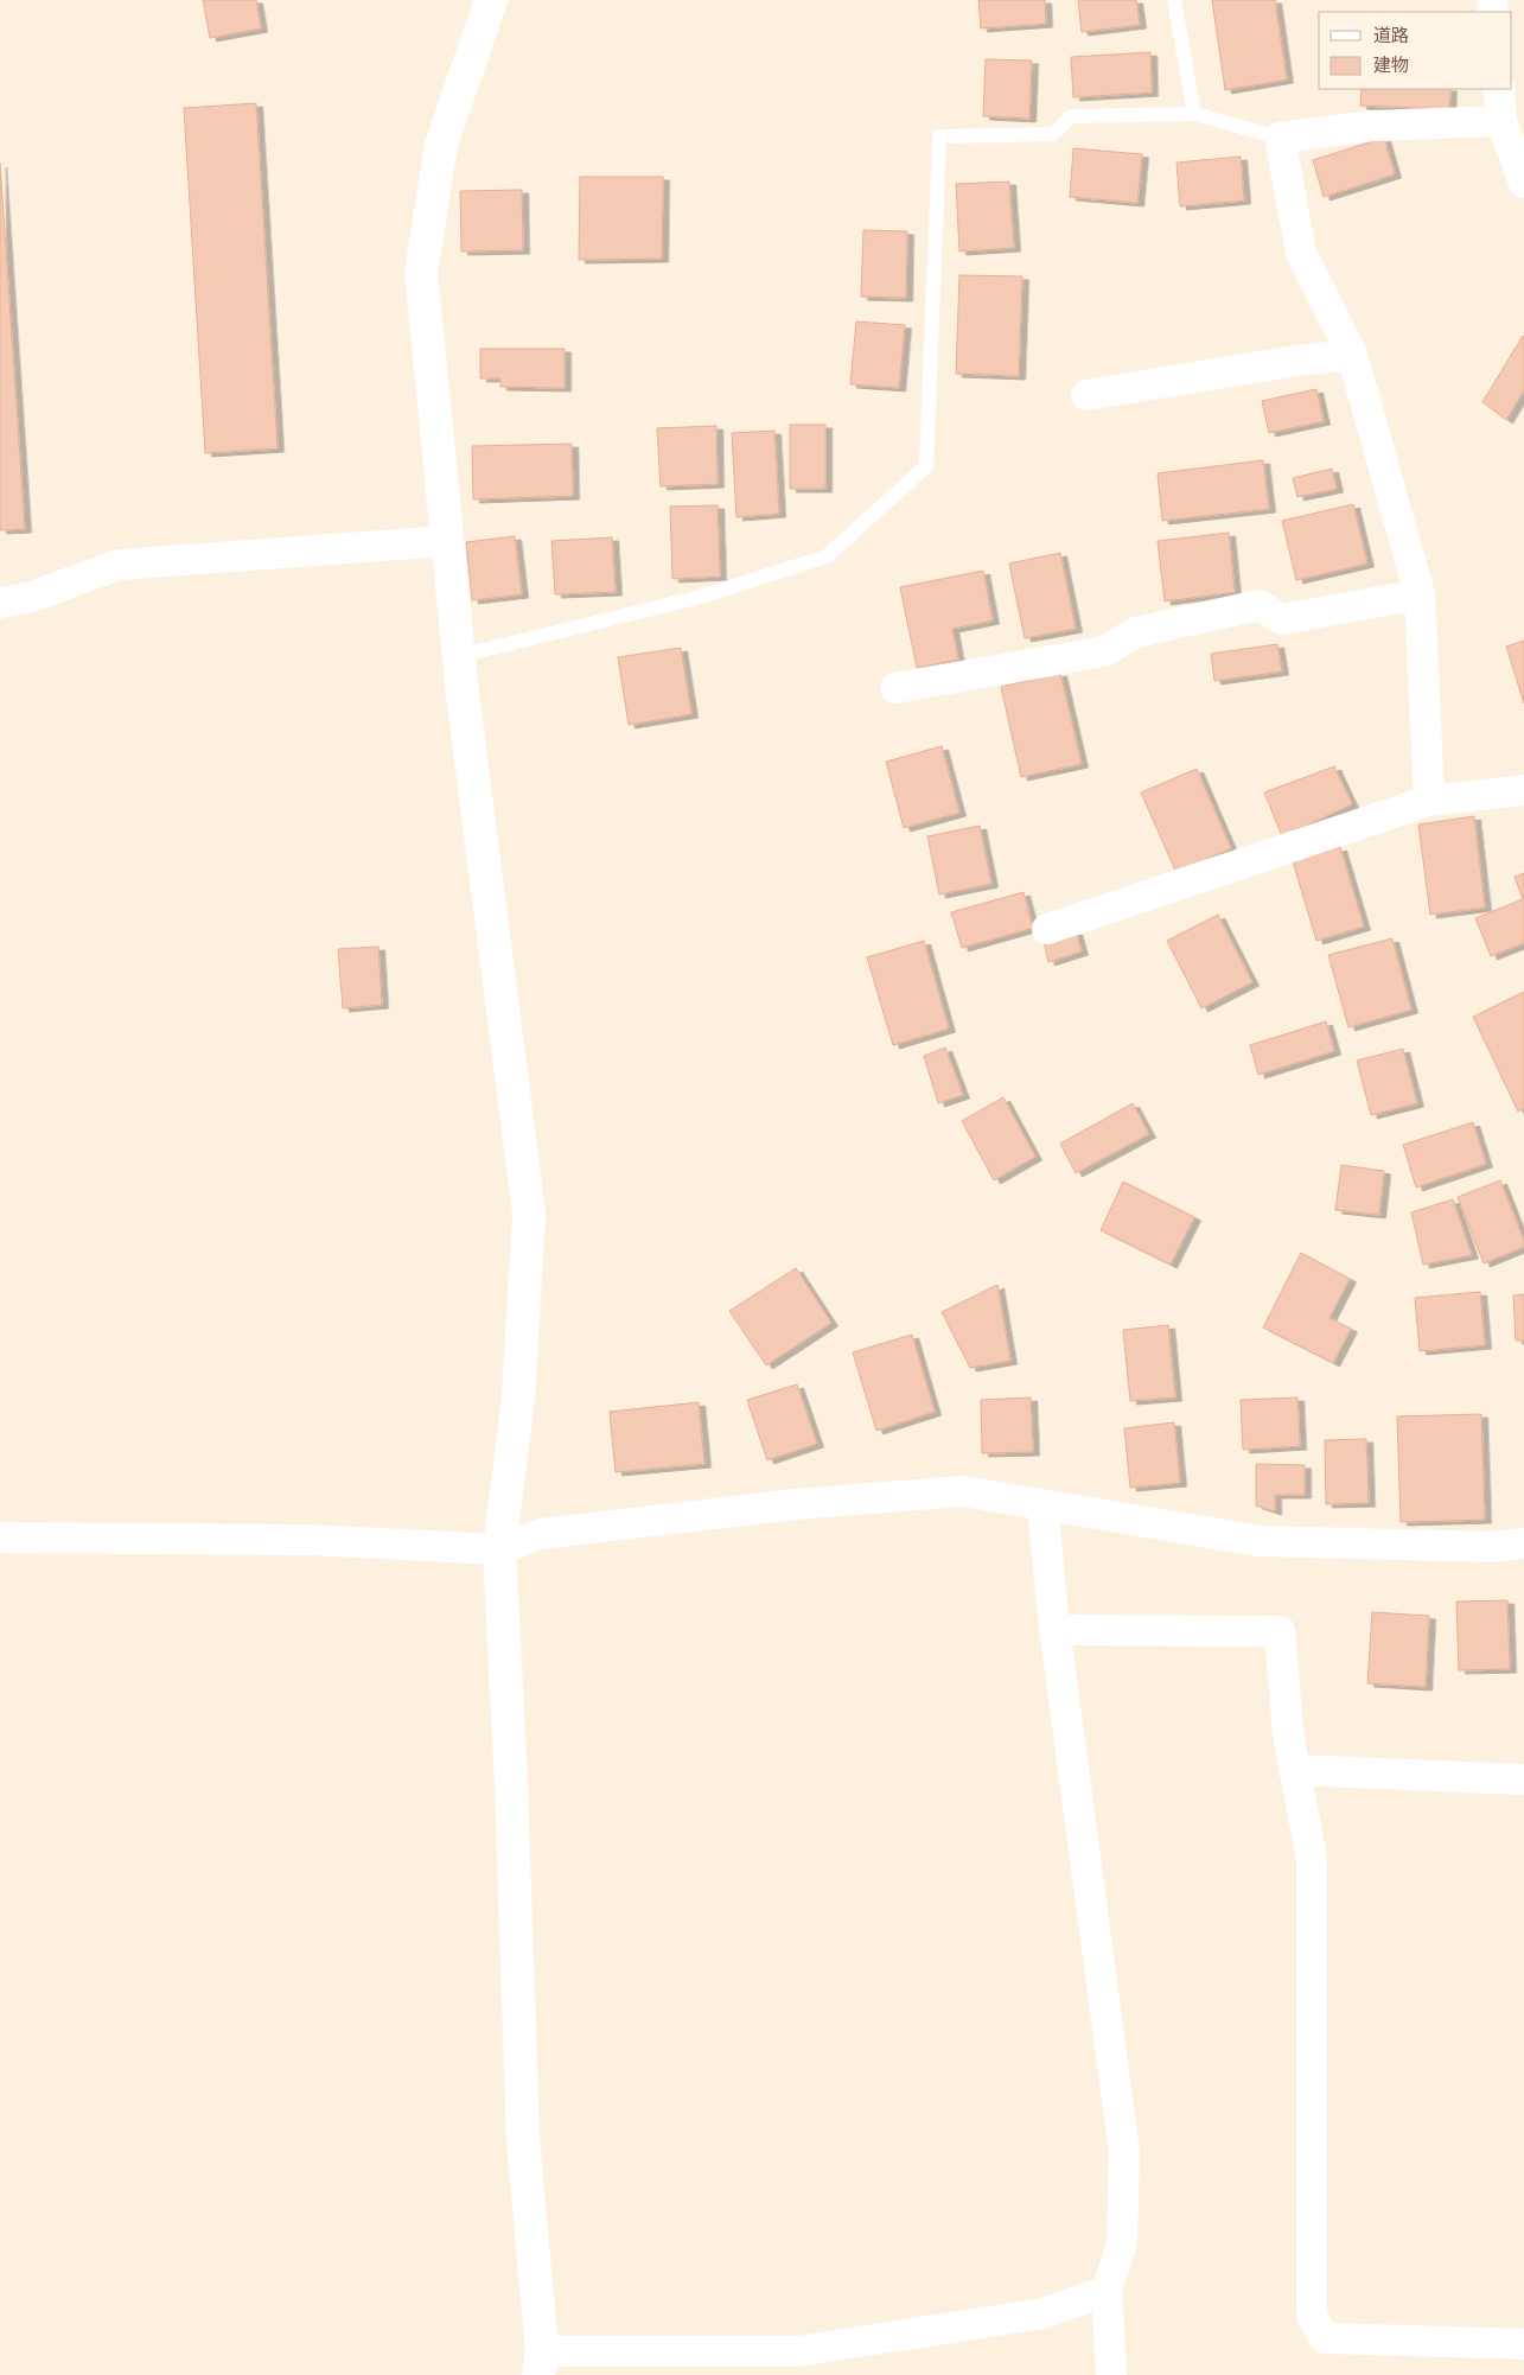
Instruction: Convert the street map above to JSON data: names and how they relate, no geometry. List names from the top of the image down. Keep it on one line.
{"legend":["道路","建物"]}
